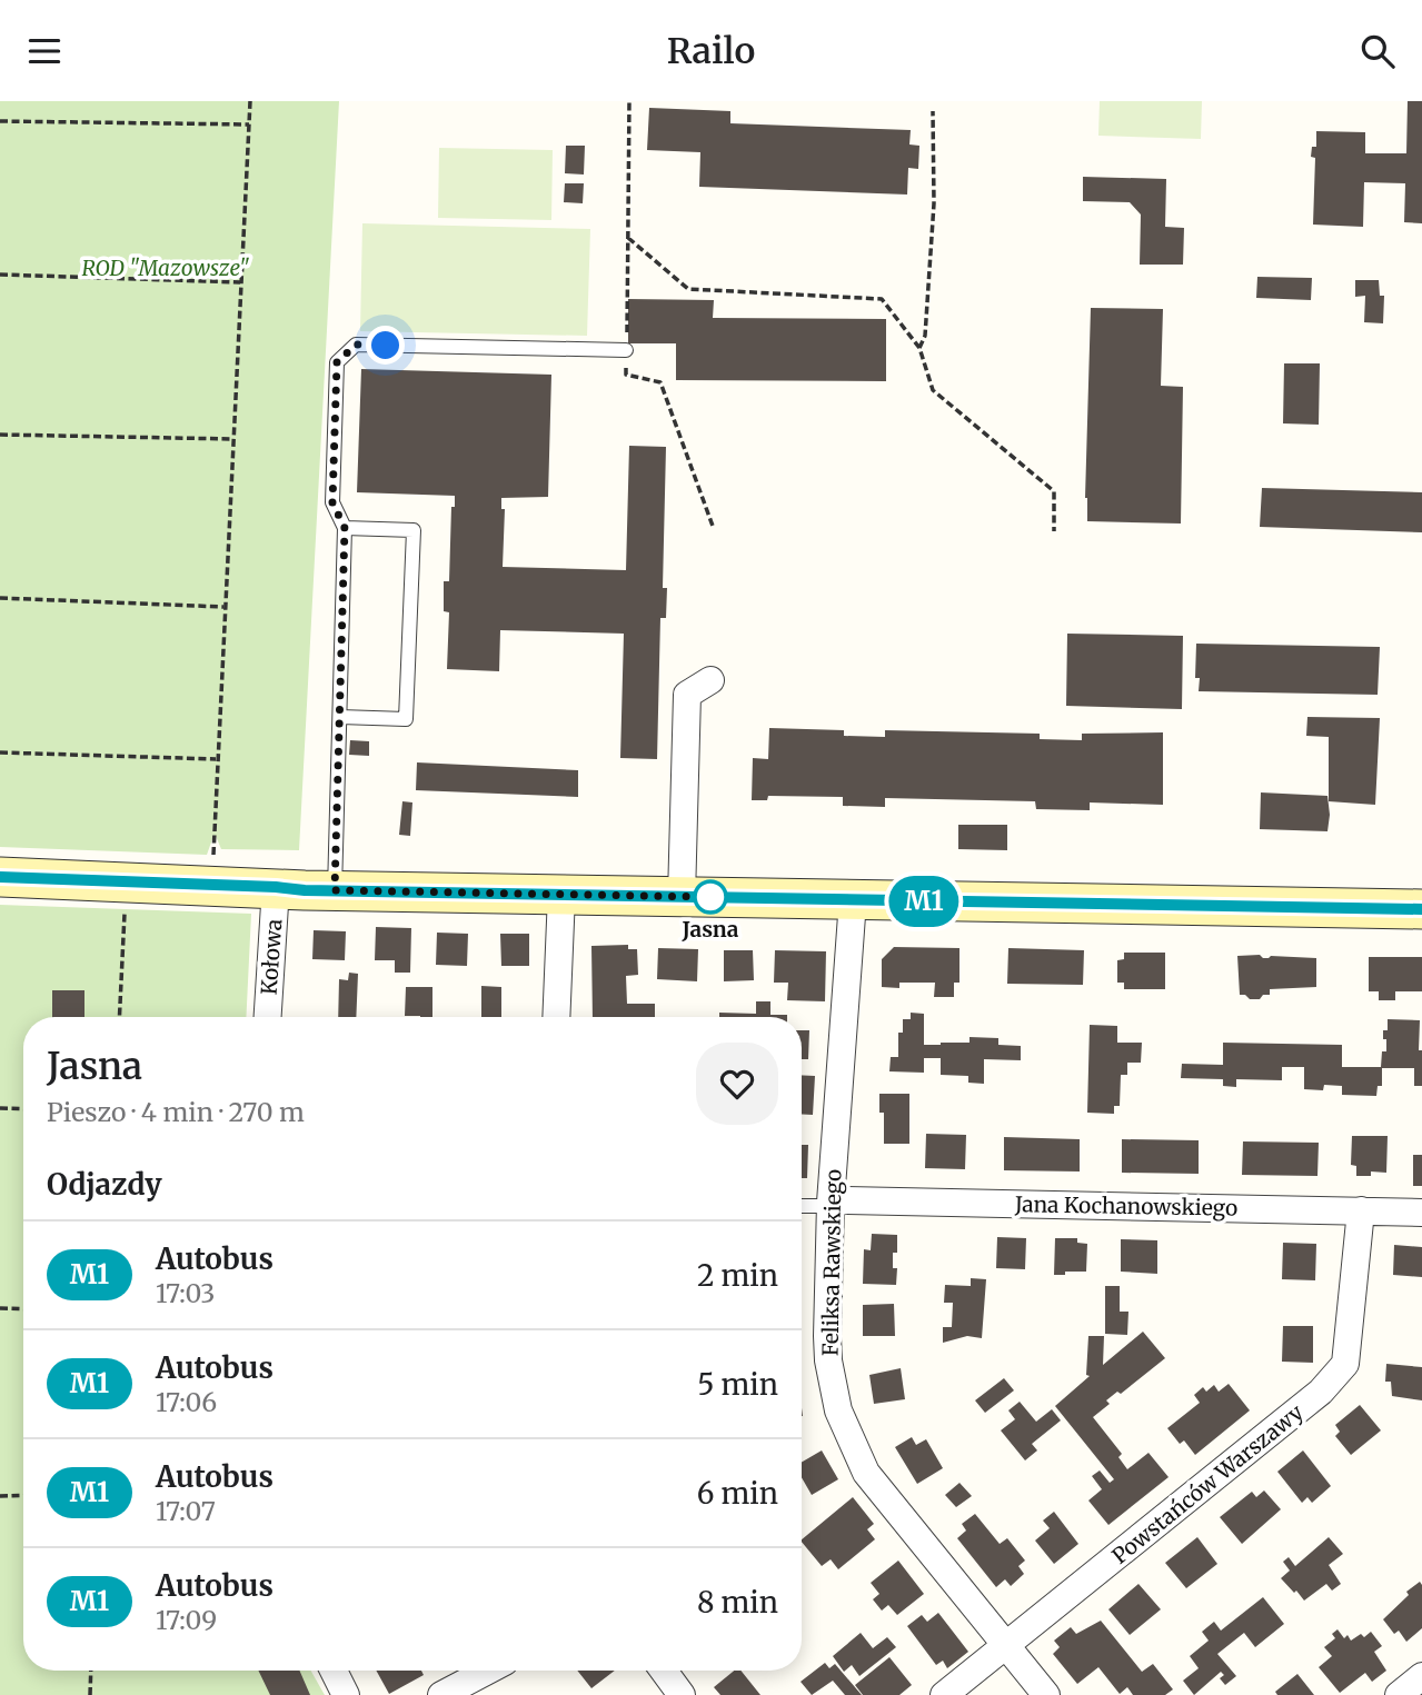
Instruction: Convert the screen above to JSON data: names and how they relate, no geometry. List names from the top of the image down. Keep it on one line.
{"streets":{"street":["Kołowa","Jana Kochanowskiego","Feliksa Rawskiego","Powstańców Warszawy"]},"crossings":[["Jana Kochanowskiego","Feliksa Rawskiego"],["Jana Kochanowskiego","Powstańców Warszawy"],["Feliksa Rawskiego","Powstańców Warszawy"]],"parks":["ROD \"Mazowsze\""],"places":["Jasna"],"lines":["bus line M1"],"page":{"header":"Railo","on_map":"M1","heading":[["Jasna","Pieszo · 4 min · 270 m"],"Odjazdy"],"list":[{"mark":"M1","name":"Autobus","note":"17:03","value":"2 min"},{"mark":"M1","name":"Autobus","note":"17:06","value":"5 min"},{"mark":"M1","name":"Autobus","note":"17:07","value":"6 min"},{"mark":"M1","name":"Autobus","note":"17:09","value":"8 min"}]}}
